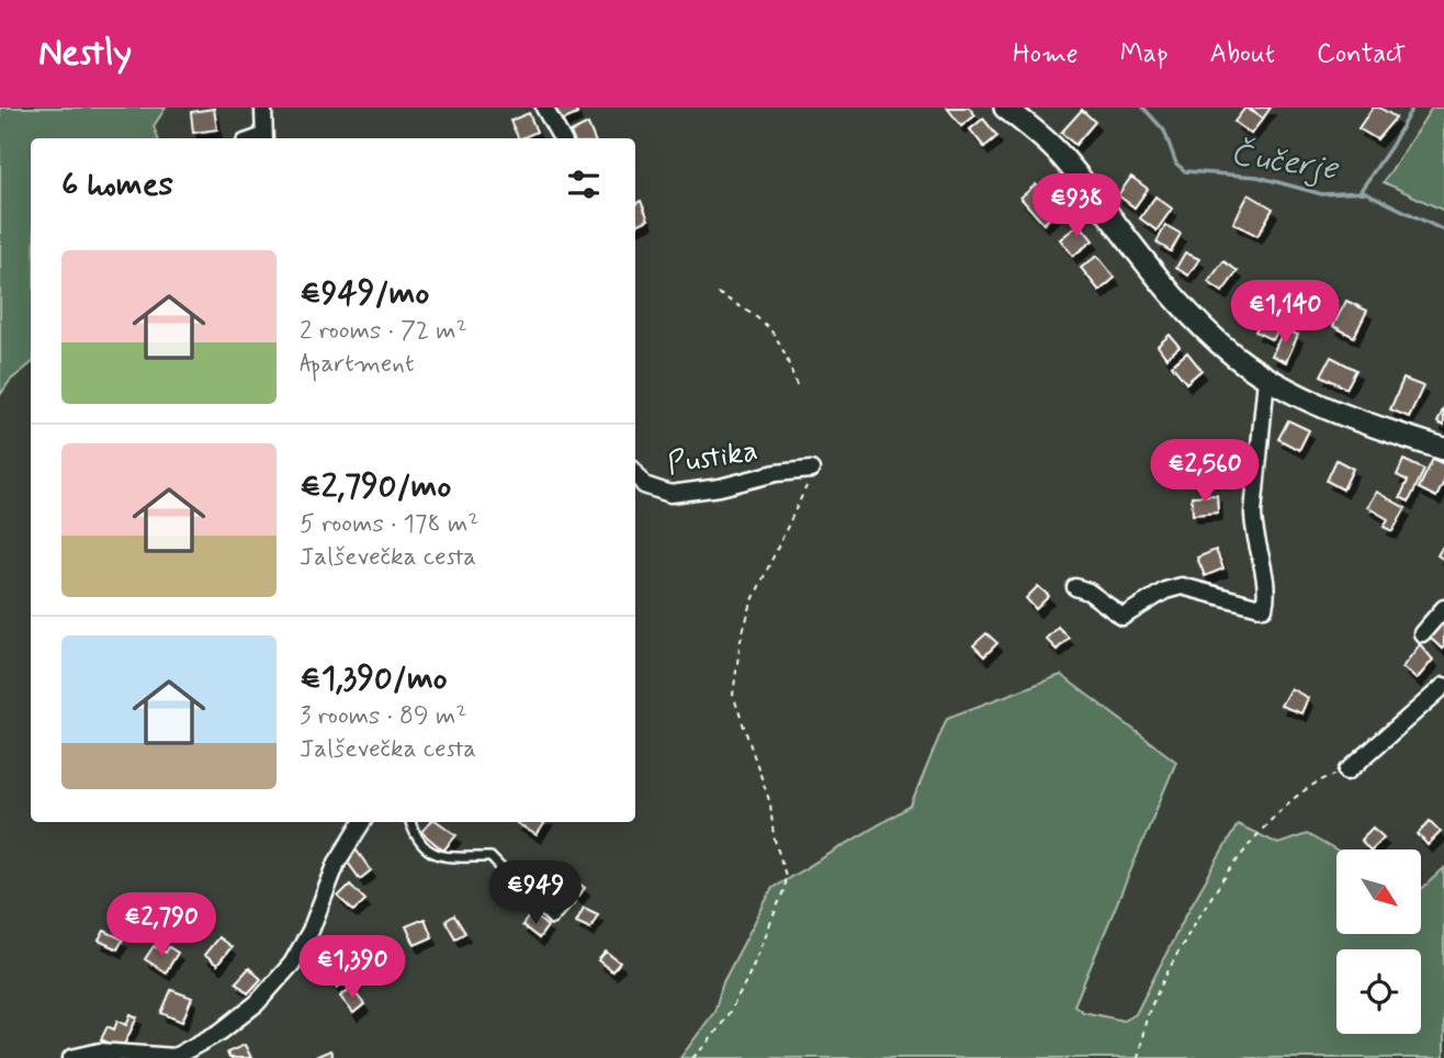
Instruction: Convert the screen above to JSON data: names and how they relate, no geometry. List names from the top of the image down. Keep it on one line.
{"streets":{"street":["Pustika"]},"water":["Čučerje"],"north":"bottom right","page":{"header":"Nestly","nav":["Home","Map","About","Contact"],"heading":"6 homes","price":["€938","€1,140","€2,560","€949","€2,790","€1,390"],"list":[{"name":"€949/mo","note":"2 rooms · 72 m² · Apartment"},{"name":"€2,790/mo","note":"5 rooms · 178 m² · Jalševečka cesta"},{"name":"€1,390/mo","note":"3 rooms · 89 m² · Jalševečka cesta"}]}}
